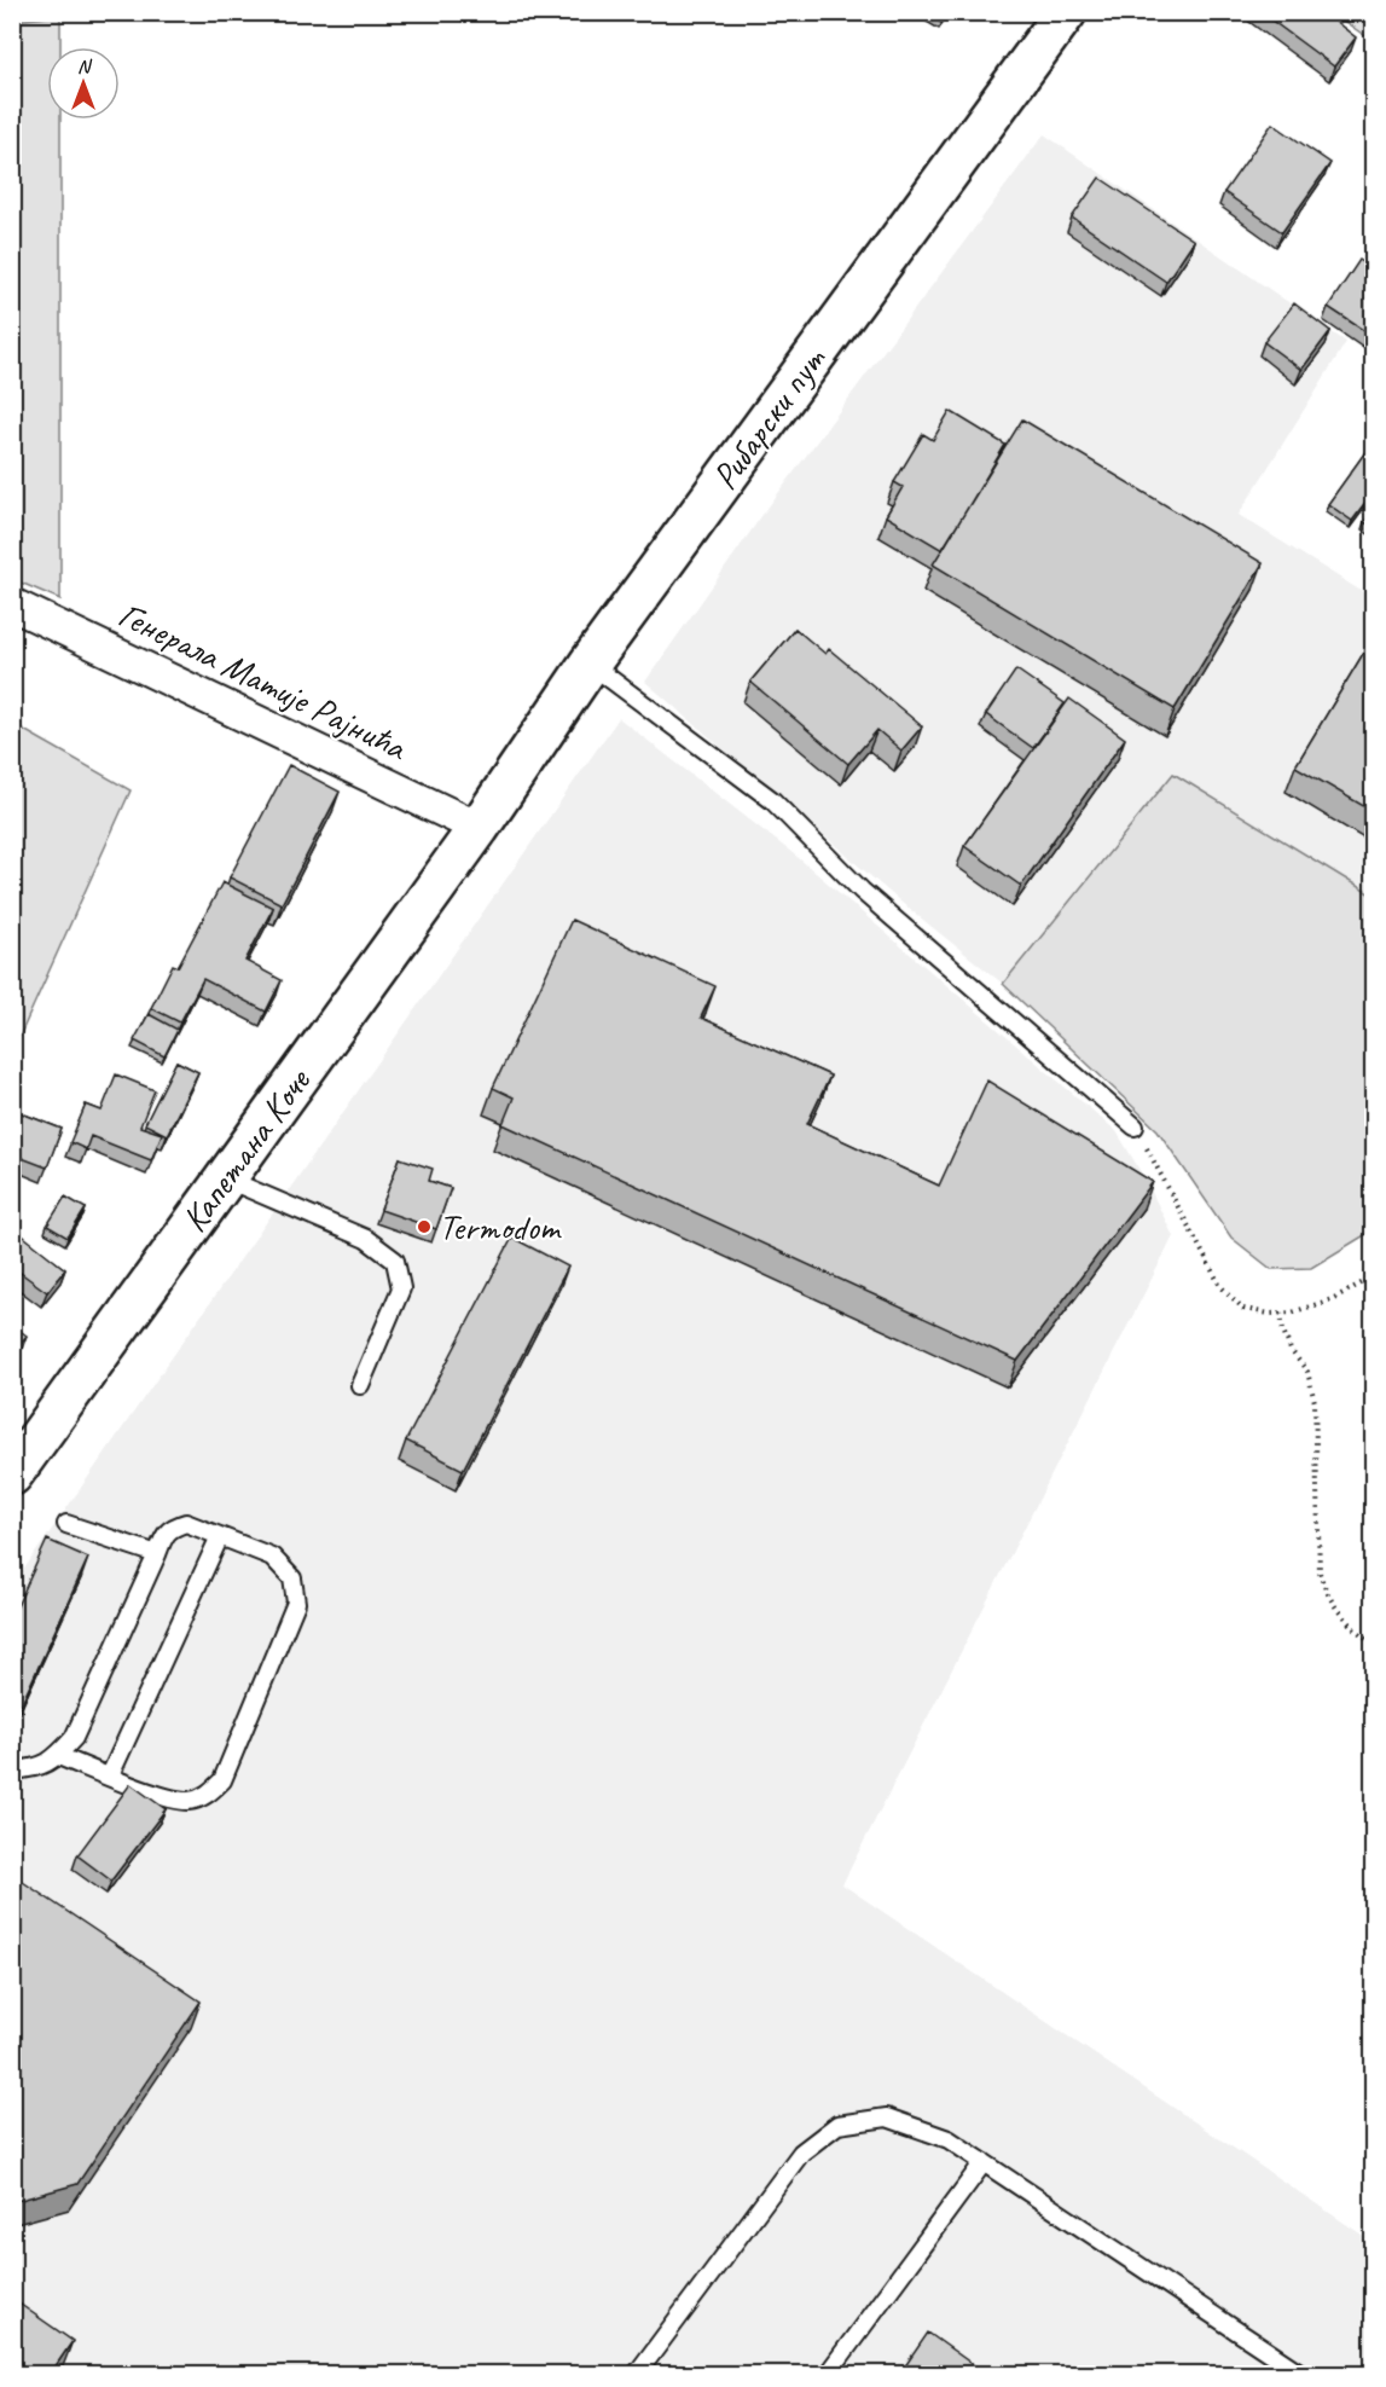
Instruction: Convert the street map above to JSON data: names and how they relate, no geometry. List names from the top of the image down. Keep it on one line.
{"streets":{"main road":["Рибарски пут","Капетана Коче"],"street":["Генерала Матије Рајнића"]},"crossings":[["Рибарски пут","Генерала Матије Рајнића"],["Рибарски пут","Капетана Коче"],["Генерала Матије Рајнића","Капетана Коче"]],"places":["Termodom"],"north":"top"}
